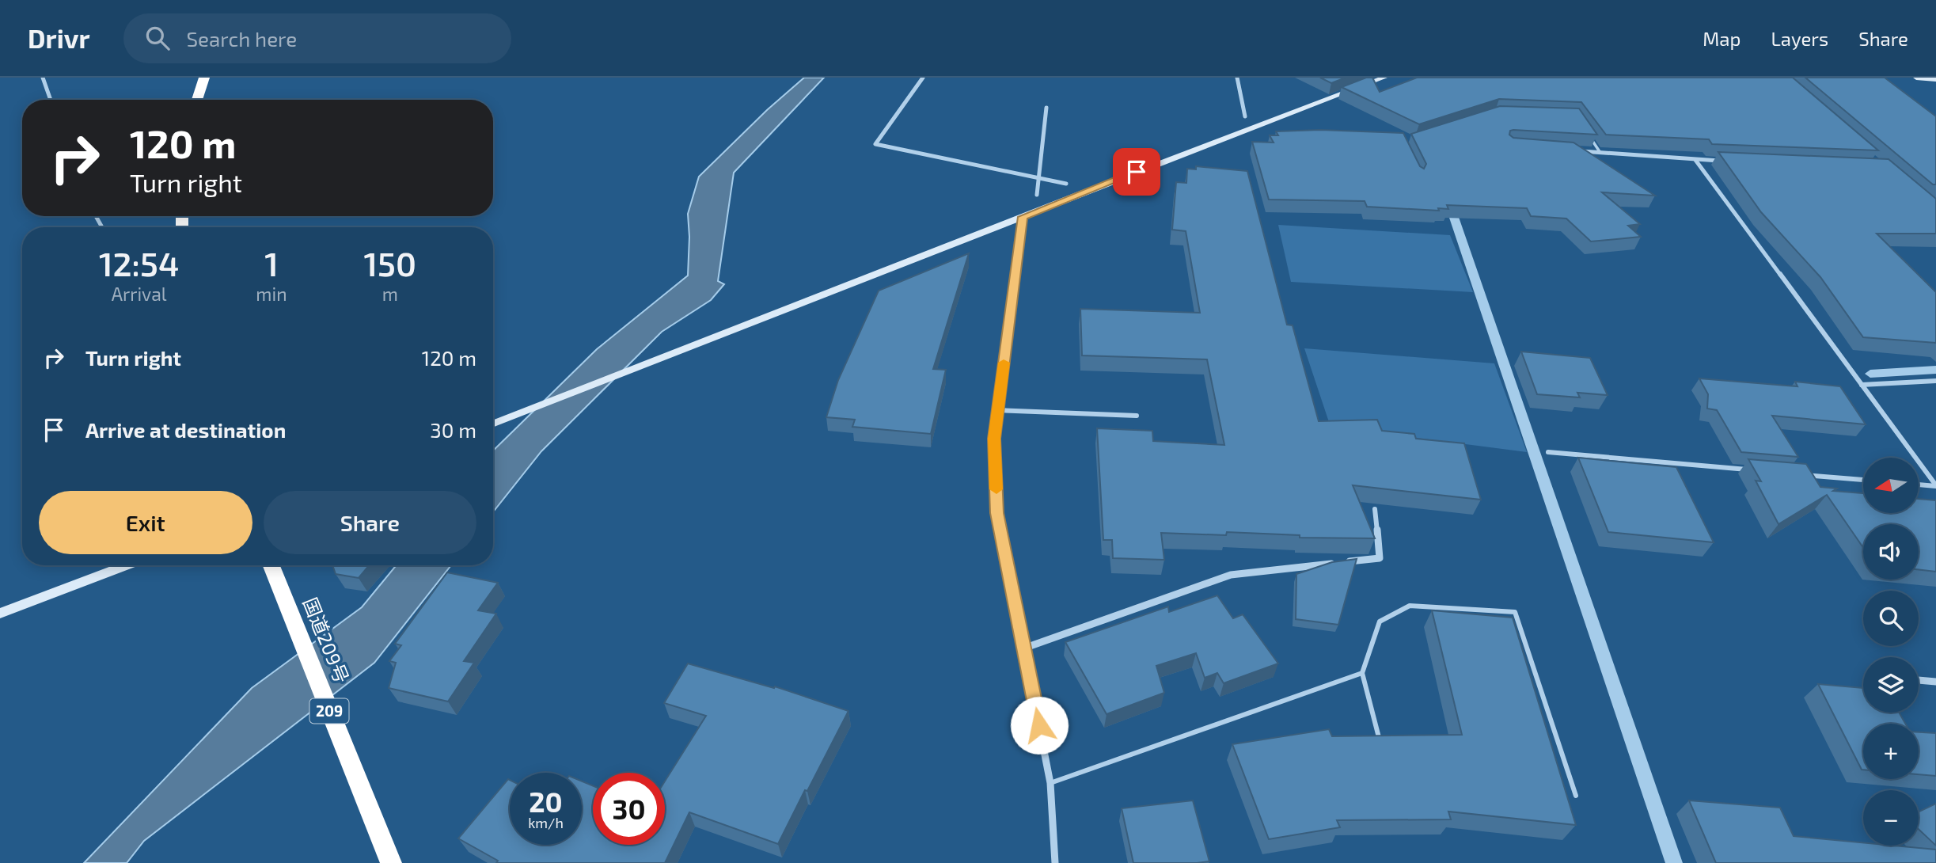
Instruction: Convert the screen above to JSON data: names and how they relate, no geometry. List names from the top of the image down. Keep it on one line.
{"streets":{"highway":["国道209号","209"]},"north":"left","page":{"header":"Drivr","search":"Search here","nav":["Map","Layers","Share"],"turn":["120 m","Turn right"],"eta":["12:54","Arrival","1","min","150","m"],"list":[{"name":"Turn right","value":"120 m"},{"name":"Arrive at destination","value":"30 m"}],"map_buttons":["+","−"],"buttons":["Exit","Share"],"speed":"20 km/h","limit":"30"}}
